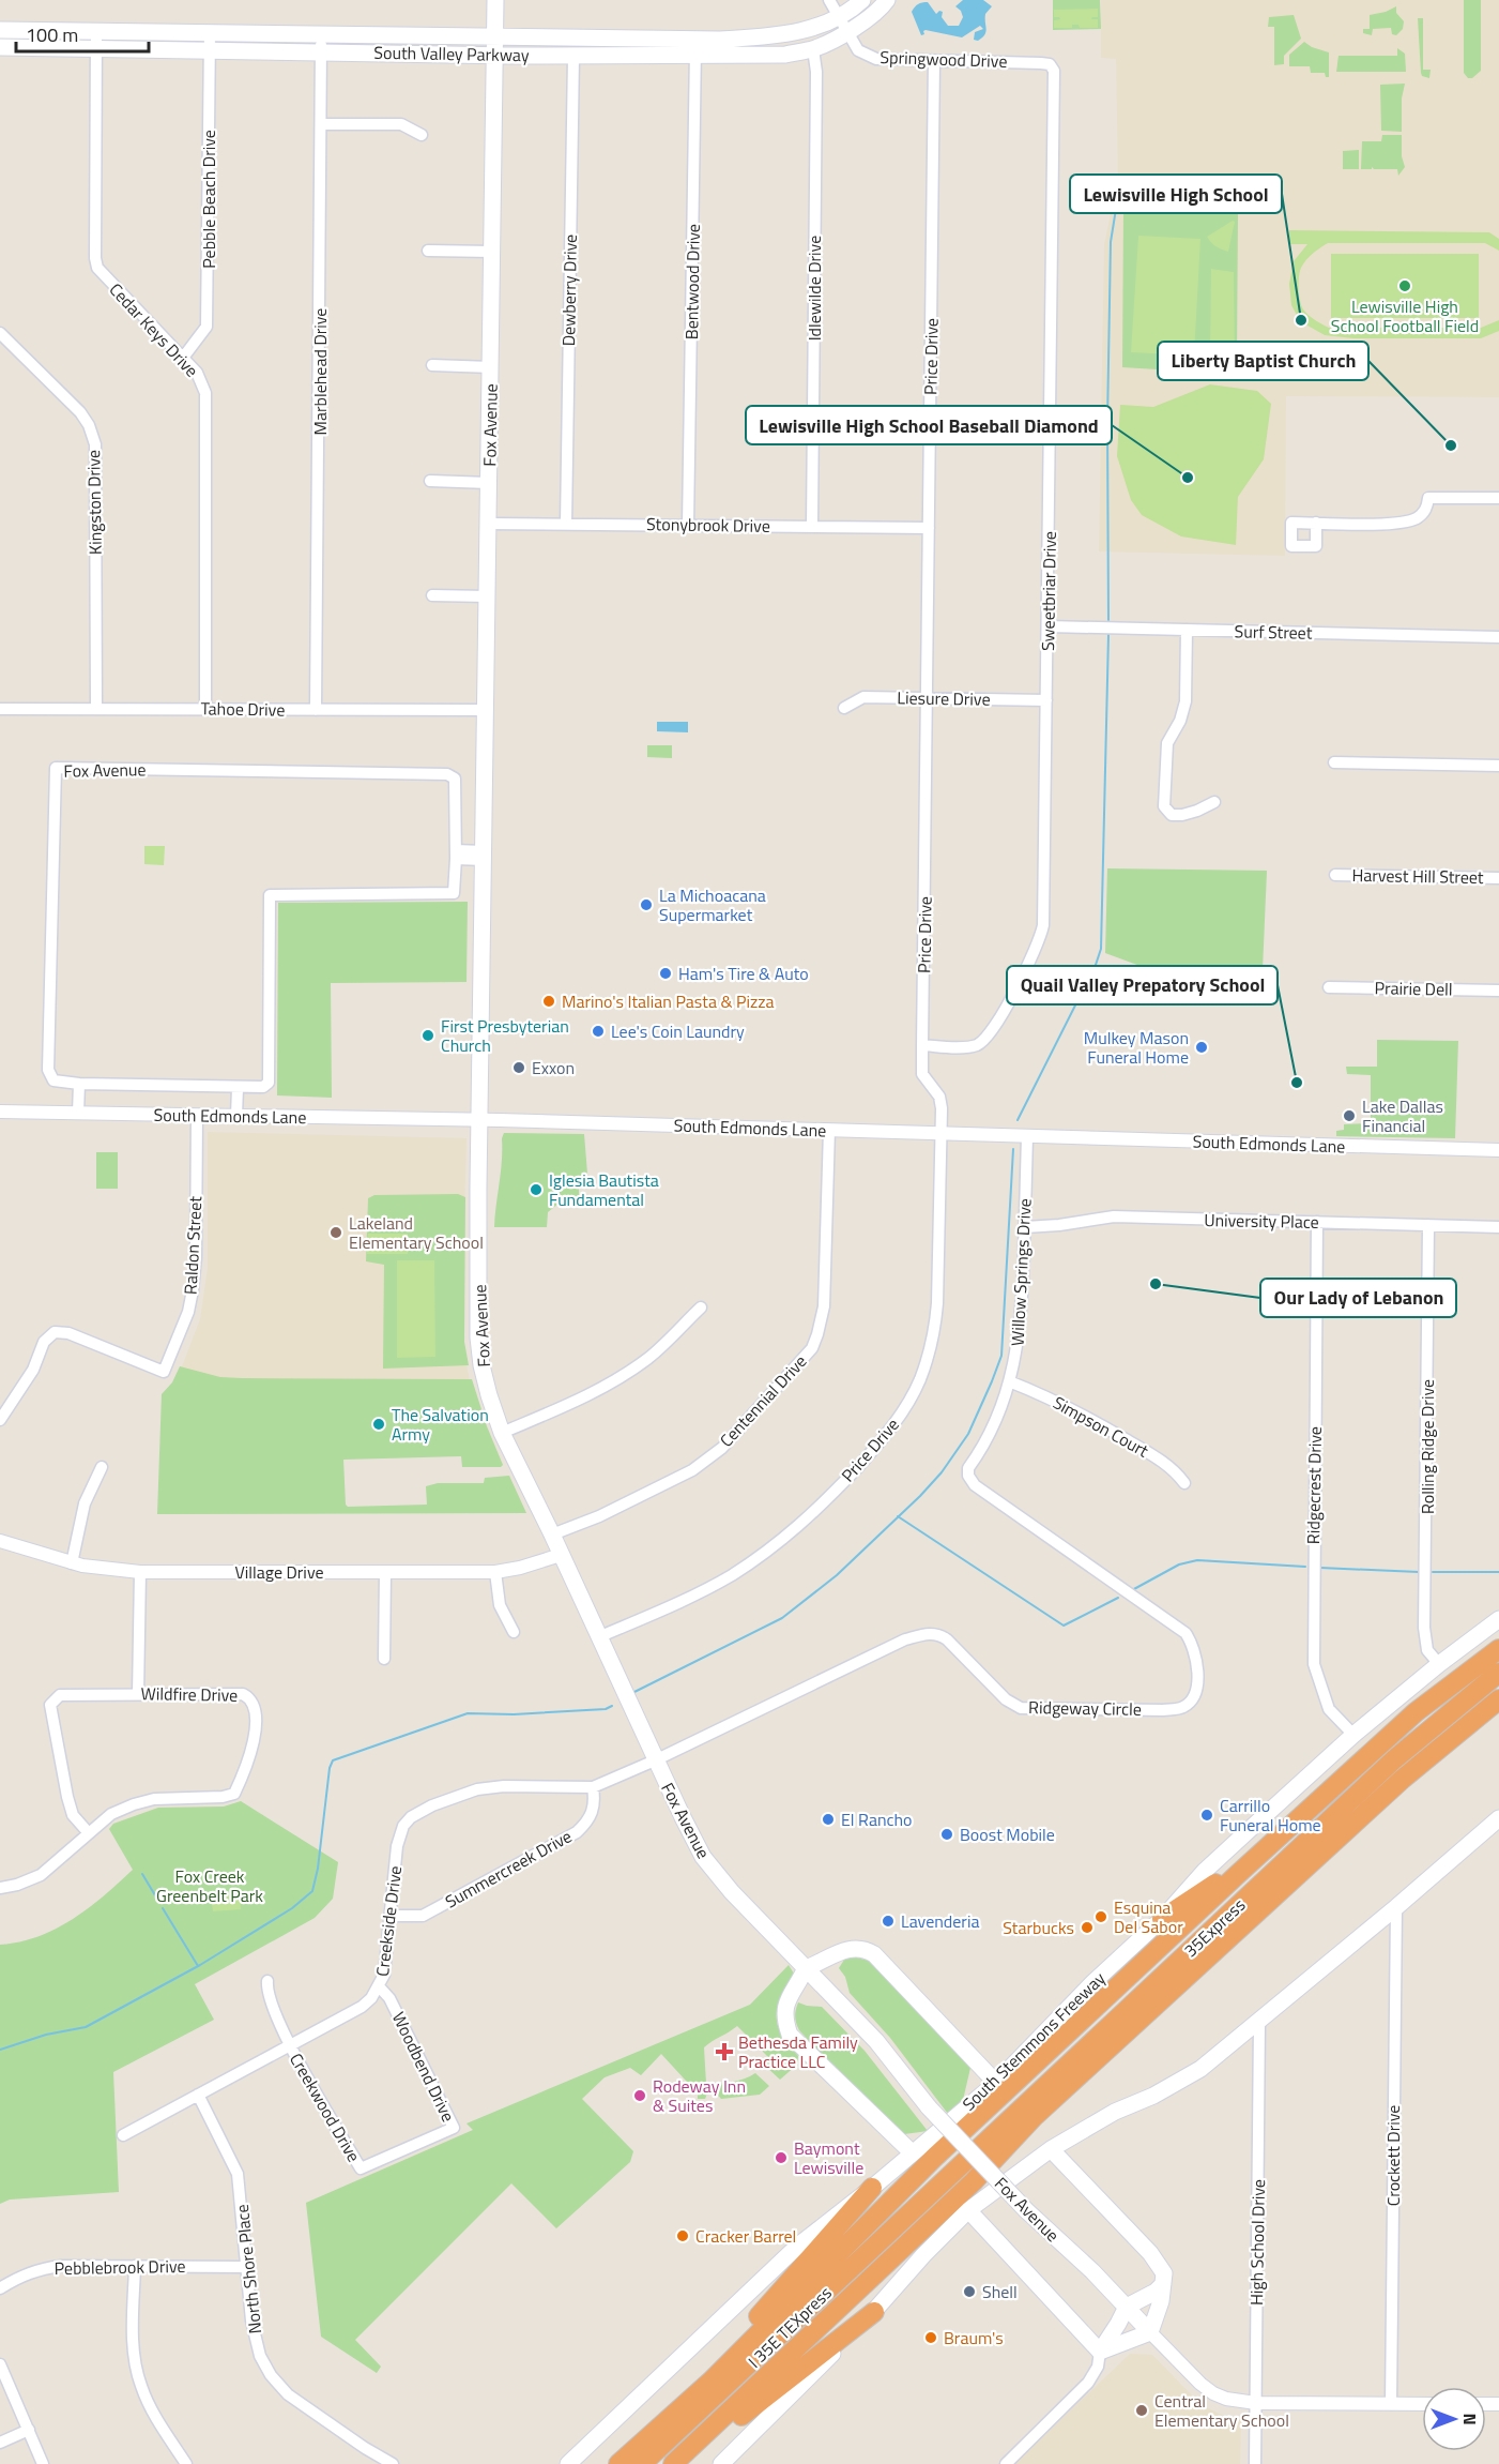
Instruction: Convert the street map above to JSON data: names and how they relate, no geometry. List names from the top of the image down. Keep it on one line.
{"streets":{"highway":["35Express","South Stemmons Freeway","I 35E TEXpress"],"main road":["South Valley Parkway","Fox Avenue"],"street":["Springwood Drive","Pebble Beach Drive","Bentwood Drive","Idlewilde Drive","Dewberry Drive","Cedar Keys Drive","Price Drive","Marblehead Drive","Kingston Drive","Stonybrook Drive","Sweetbriar Drive","Surf Street","Liesure Drive","Tahoe Drive","Harvest Hill Street","Prairie Dell","South Edmonds Lane","University Place","Raldon Street","Willow Springs Drive","Centennial Drive","Simpson Court","Rolling Ridge Drive","Ridgecrest Drive","Village Drive","Wildfire Drive","Ridgeway Circle","Summercreek Drive","Creekside Drive","Woodbend Drive","Creekwood Drive","Crockett Drive","High School Drive","Pebblebrook Drive","North Shore Place"]},"crossings":[["South Valley Parkway","Springwood Drive"],["South Valley Parkway","Pebble Beach Drive"],["South Valley Parkway","Bentwood Drive"],["South Valley Parkway","Idlewilde Drive"],["South Valley Parkway","Dewberry Drive"],["South Valley Parkway","Cedar Keys Drive"],["South Valley Parkway","Marblehead Drive"],["South Valley Parkway","Fox Avenue"],["Springwood Drive","Price Drive"],["Springwood Drive","Sweetbriar Drive"],["Pebble Beach Drive","Cedar Keys Drive"],["Bentwood Drive","Stonybrook Drive"],["Idlewilde Drive","Stonybrook Drive"],["Dewberry Drive","Stonybrook Drive"],["Cedar Keys Drive","Tahoe Drive"],["Price Drive","Fox Avenue"],["Price Drive","Stonybrook Drive"],["Price Drive","Sweetbriar Drive"],["Price Drive","Liesure Drive"],["Price Drive","South Edmonds Lane"],["Marblehead Drive","Tahoe Drive"],["Fox Avenue","Stonybrook Drive"],["Fox Avenue","Tahoe Drive"],["Fox Avenue","South Edmonds Lane"],["Fox Avenue","Centennial Drive"],["Fox Avenue","Village Drive"],["Fox Avenue","Ridgeway Circle"],["Fox Avenue","Creekside Drive"],["Fox Avenue","Crockett Drive"],["Fox Avenue","High School Drive"],["Kingston Drive","Tahoe Drive"],["Sweetbriar Drive","Surf Street"],["Sweetbriar Drive","Liesure Drive"],["South Edmonds Lane","Raldon Street"],["South Edmonds Lane","Willow Springs Drive"],["South Edmonds Lane","Centennial Drive"],["University Place","Willow Springs Drive"],["University Place","Rolling Ridge Drive"],["University Place","Ridgecrest Drive"],["Willow Springs Drive","Simpson Court"],["Willow Springs Drive","Ridgeway Circle"],["Rolling Ridge Drive","South Stemmons Freeway"],["Ridgecrest Drive","South Stemmons Freeway"],["Ridgeway Circle","Creekside Drive"],["Summercreek Drive","Creekside Drive"],["Creekside Drive","Woodbend Drive"],["Creekside Drive","Creekwood Drive"],["Creekside Drive","North Shore Place"],["35Express","I 35E TEXpress"],["Woodbend Drive","Creekwood Drive"],["Pebblebrook Drive","North Shore Place"]],"parks":["Fox Creek Greenbelt Park"],"places":{"other":["Lewisville High School Football Field","Lewisville High School","Liberty Baptist Church","Lewisville High School Baseball Diamond","La Michoacana Supermarket","Ham's Tire & Auto","Marino's Italian Pasta & Pizza","Lee's Coin Laundry","First Presbyterian Church","Mulkey Mason Funeral Home","Exxon","Quail Valley Prepatory School","Lake Dallas Financial","Iglesia Bautista Fundamental","Lakeland Elementary School","Our Lady of Lebanon","The Salvation Army","Carrillo Funeral Home","El Rancho","Boost Mobile","Esquina Del Sabor","Lavenderia","Starbucks","Rodeway Inn & Suites","Baymont Lewisville","Cracker Barrel","Shell","Braum's","Central Elementary School"],"health":["Bethesda Family Practice LLC"]},"scale_bar":"100 m","north":"right"}
